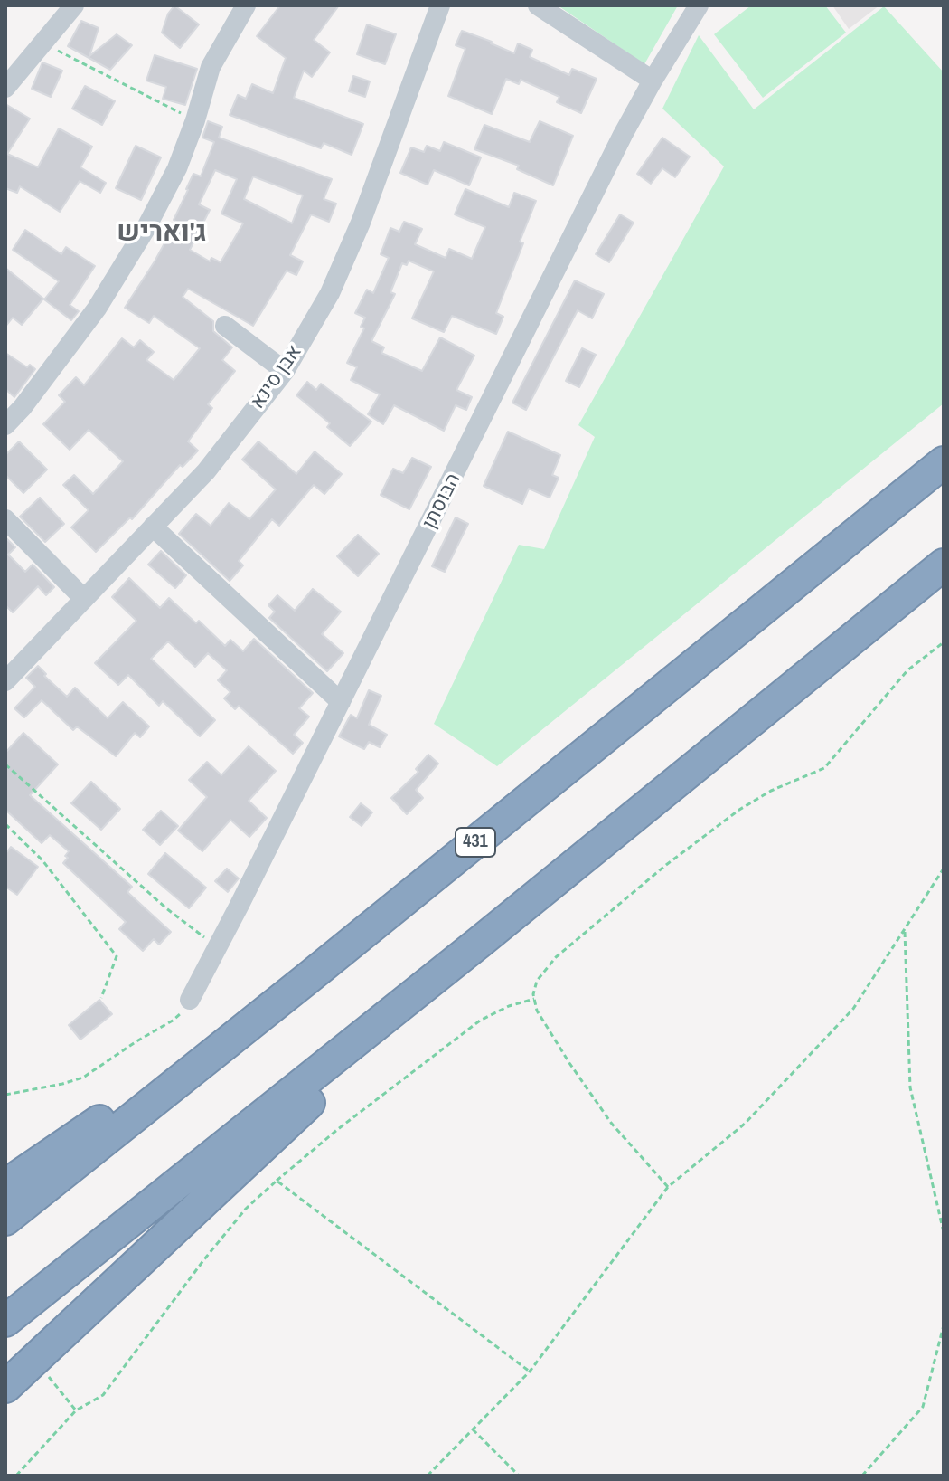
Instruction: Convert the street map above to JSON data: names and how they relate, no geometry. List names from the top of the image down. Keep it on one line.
{"streets":{"highway":["431"],"street":["אבן סינא","הבוסתן"]},"districts":["ג'ואריש"]}
